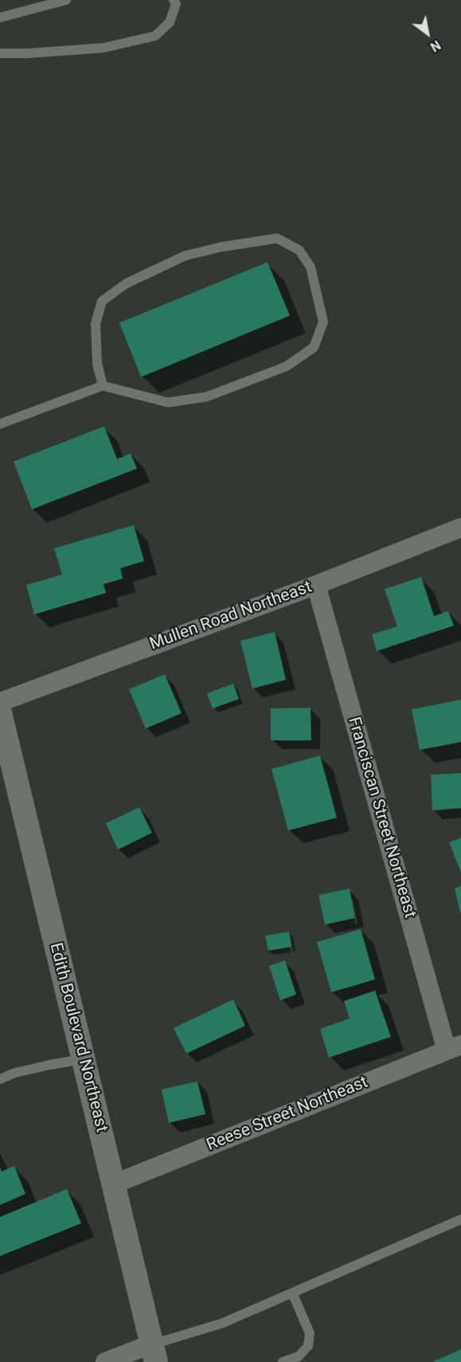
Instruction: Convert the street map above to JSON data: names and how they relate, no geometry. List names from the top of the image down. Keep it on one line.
{"streets":{"street":["Mullen Road Northeast","Franciscan Street Northeast","Edith Boulevard Northeast","Reese Street Northeast"]},"crossings":[["Mullen Road Northeast","Franciscan Street Northeast"],["Franciscan Street Northeast","Reese Street Northeast"],["Edith Boulevard Northeast","Reese Street Northeast"]],"north":"bottom right"}
